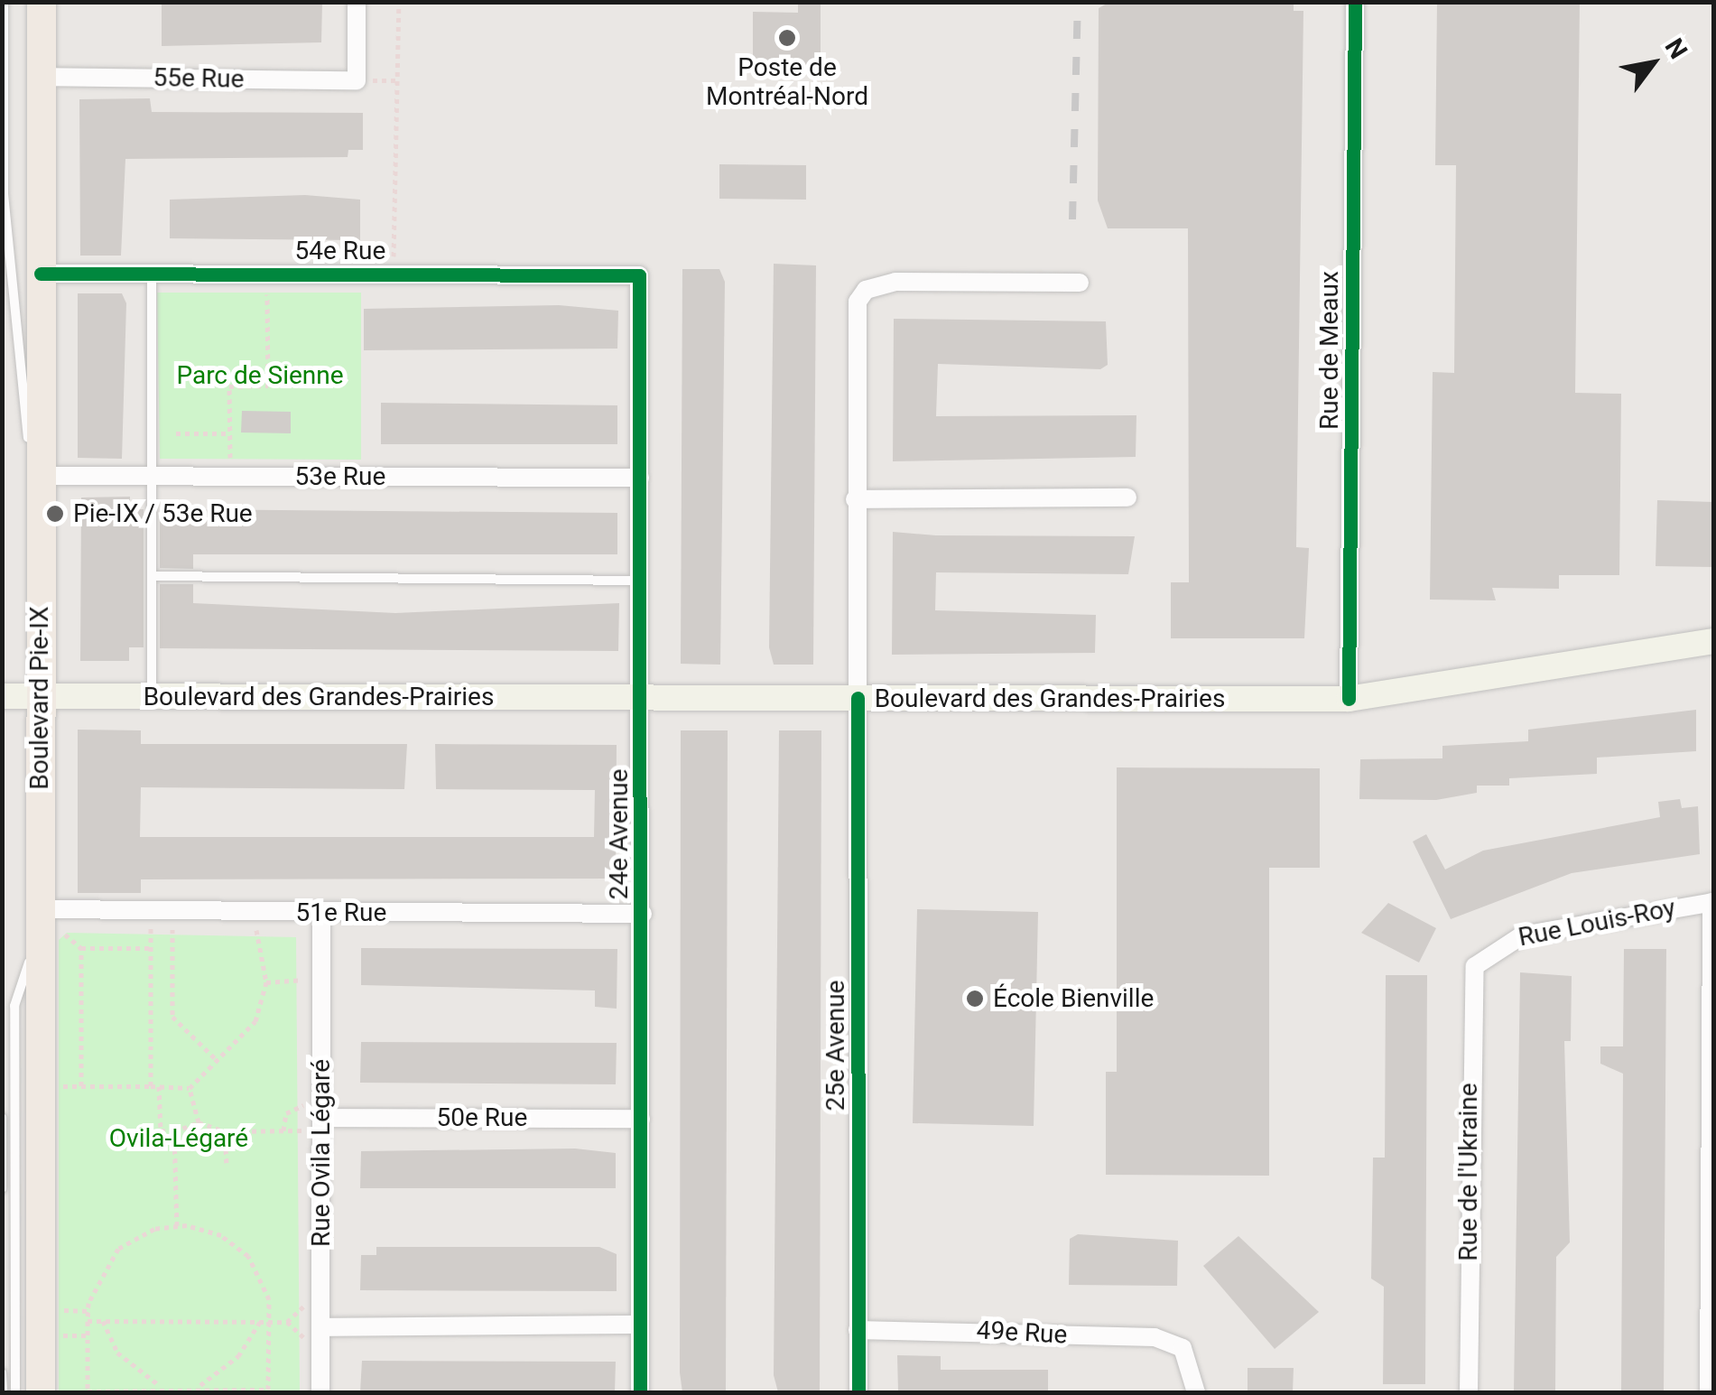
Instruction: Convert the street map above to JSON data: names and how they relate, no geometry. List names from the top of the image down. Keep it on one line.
{"streets":{"main road":["Boulevard des Grandes-Prairies","Boulevard Pie-IX"],"street":["55e Rue","54e Rue","Rue de Meaux","53e Rue","24e Avenue","51e Rue","Rue Louis-Roy","25e Avenue","50e Rue","Rue Ovila Légaré","Rue de l'Ukraine","49e Rue"]},"crossings":[["55e Rue","Boulevard Pie-IX"],["54e Rue","Boulevard Pie-IX"],["54e Rue","24e Avenue"],["Rue de Meaux","Boulevard des Grandes-Prairies"],["53e Rue","Boulevard Pie-IX"],["53e Rue","24e Avenue"],["Boulevard des Grandes-Prairies","Boulevard Pie-IX"],["Boulevard des Grandes-Prairies","24e Avenue"],["Boulevard des Grandes-Prairies","25e Avenue"],["Boulevard Pie-IX","51e Rue"],["24e Avenue","51e Rue"],["24e Avenue","50e Rue"],["51e Rue","Rue Ovila Légaré"],["Rue Louis-Roy","Rue de l'Ukraine"],["25e Avenue","49e Rue"],["50e Rue","Rue Ovila Légaré"]],"parks":["Parc de Sienne","Ovila-Légaré"],"places":["Poste de Montréal-Nord","Pie-IX / 53e Rue","École Bienville"],"north":"top right"}
